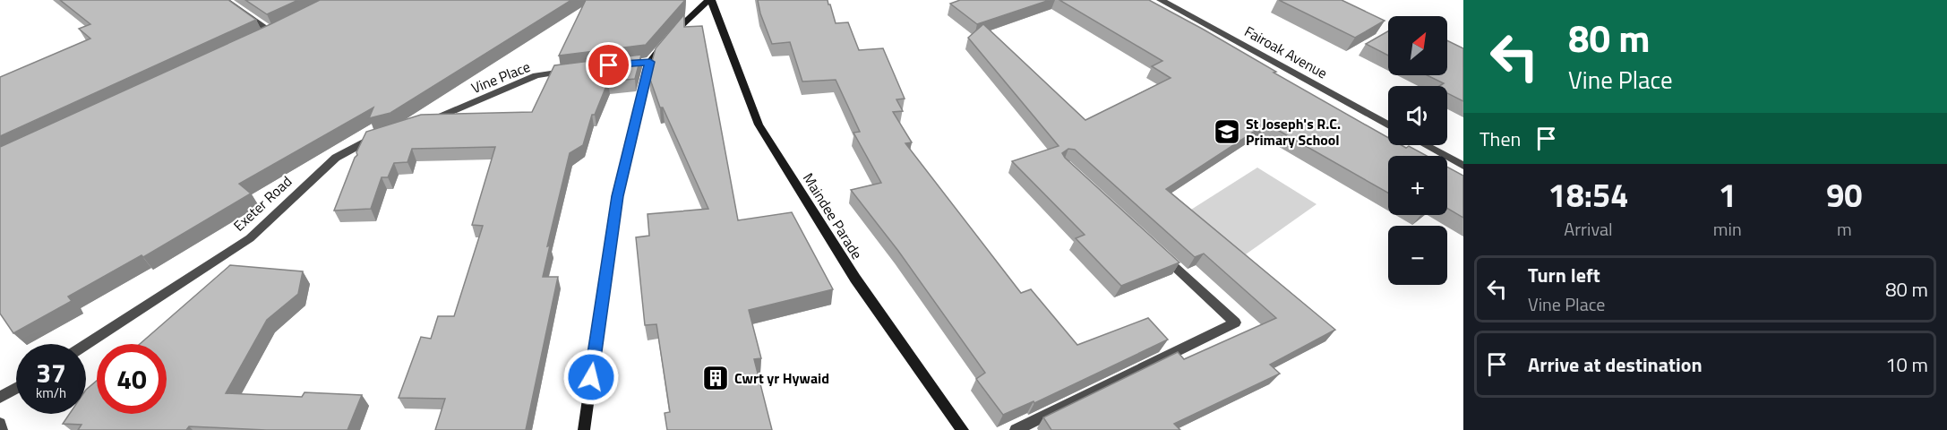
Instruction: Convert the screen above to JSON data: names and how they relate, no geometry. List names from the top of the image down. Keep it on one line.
{"streets":{"street":["Fairoak Avenue","Vine Place","Exeter Road","Maindee Parade"]},"places":{"school or university":["St Joseph's R.C. Primary School"],"building":["Cwrt yr Hywaid"]},"north":"top right","page":{"turn":["80 m","Vine Place"],"map_buttons":["+","−"],"then":"Then","eta":["18:54","Arrival","1","min","90","m"],"list":[{"name":"Turn left","note":"Vine Place","value":"80 m"},{"name":"Arrive at destination","value":"10 m"}],"speed":"37 km/h","limit":"40"}}
